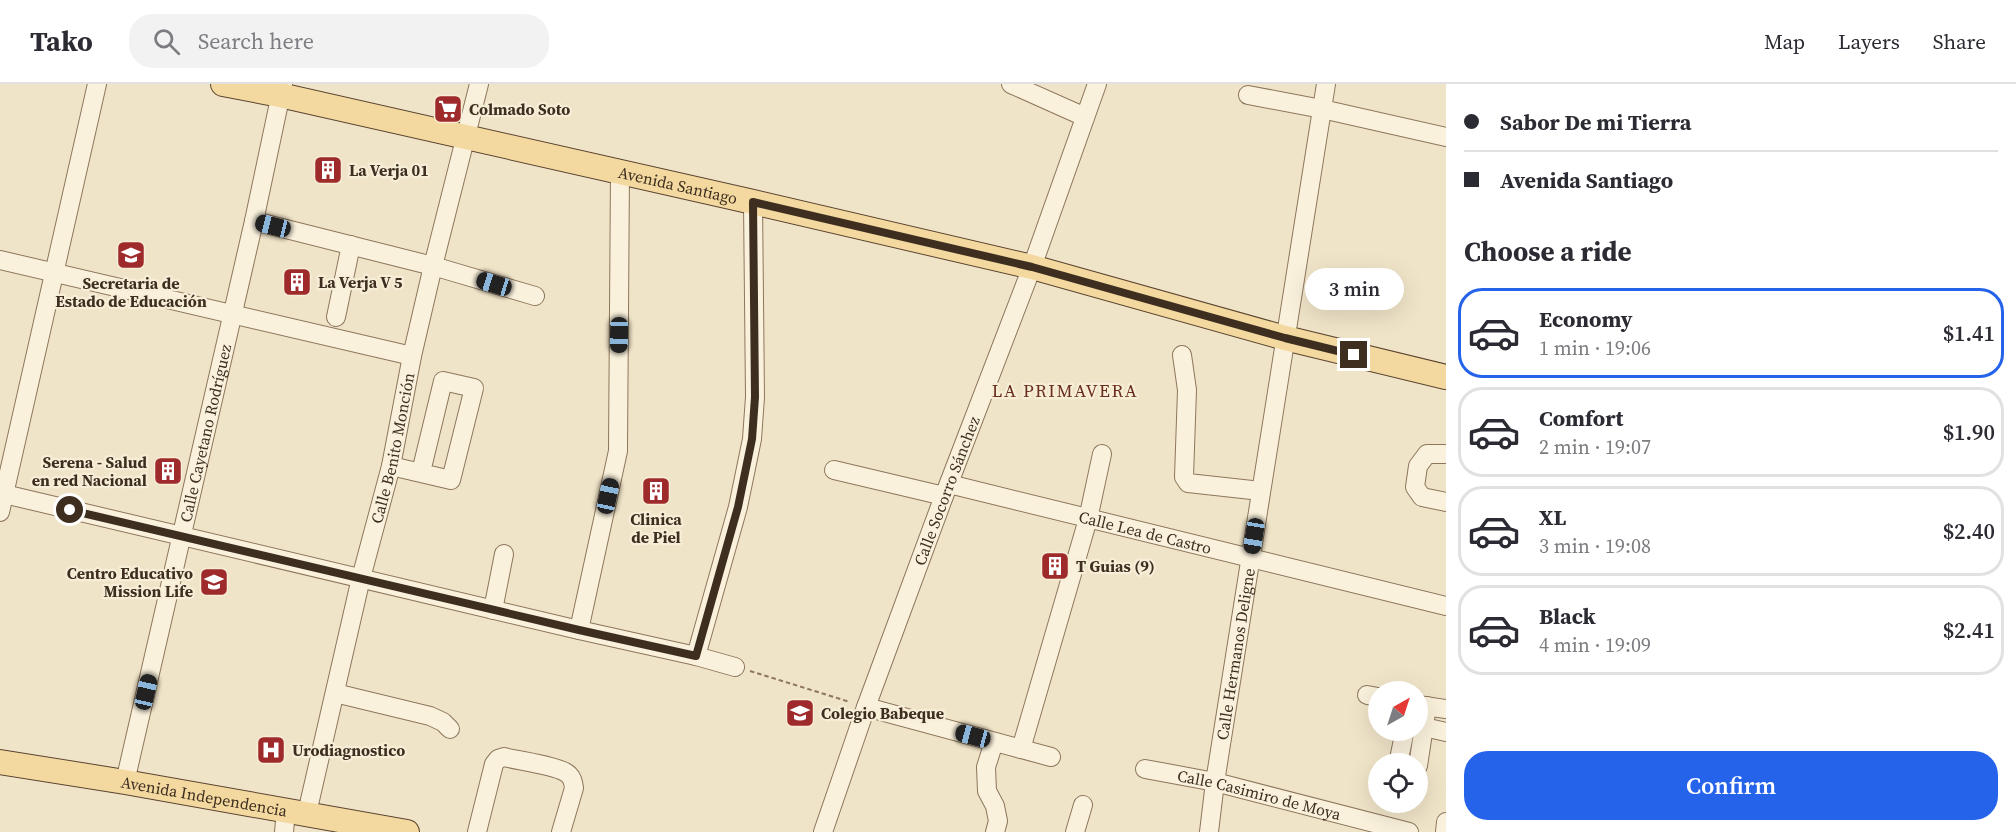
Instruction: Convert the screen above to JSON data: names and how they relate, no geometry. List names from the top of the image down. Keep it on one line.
{"streets":{"main road":["Avenida Santiago","Avenida Independencia"],"street":["Calle Cayetano Rodríguez","Calle Benito Monción","Calle Socorro Sánchez","Calle Lea de Castro","Calle Hermanos Deligne","Calle Casimiro de Moya"]},"crossings":[["Avenida Santiago","Calle Cayetano Rodríguez"],["Avenida Santiago","Calle Benito Monción"],["Avenida Santiago","Calle Socorro Sánchez"],["Avenida Santiago","Calle Hermanos Deligne"],["Calle Cayetano Rodríguez","Avenida Independencia"],["Calle Benito Monción","Avenida Independencia"],["Calle Socorro Sánchez","Calle Lea de Castro"],["Calle Lea de Castro","Calle Hermanos Deligne"],["Calle Hermanos Deligne","Calle Casimiro de Moya"]],"districts":["LA PRIMAVERA"],"places":{"supermarket":["Colmado Soto"],"building":["La Verja 01","La Verja V 5","Serena - Salud en red Nacional","Clinica de Piel","T Guias (9)"],"school or university":["Secretaria de Estado de Educación","Centro Educativo Mission Life","Colegio Babeque"],"hospital":["Urodiagnostico"]},"north":"top right","page":{"header":"Tako","search":"Search here","nav":["Map","Layers","Share"],"banner":["Sabor De mi Tierra","Avenida Santiago"],"heading":"Choose a ride","bubble":"3 min","list":[{"name":"Economy","note":"1 min · 19:06","value":"$1.41"},{"name":"Comfort","note":"2 min · 19:07","value":"$1.90"},{"name":"XL","note":"3 min · 19:08","value":"$2.40"},{"name":"Black","note":"4 min · 19:09","value":"$2.41"}],"buttons":"Confirm"}}
